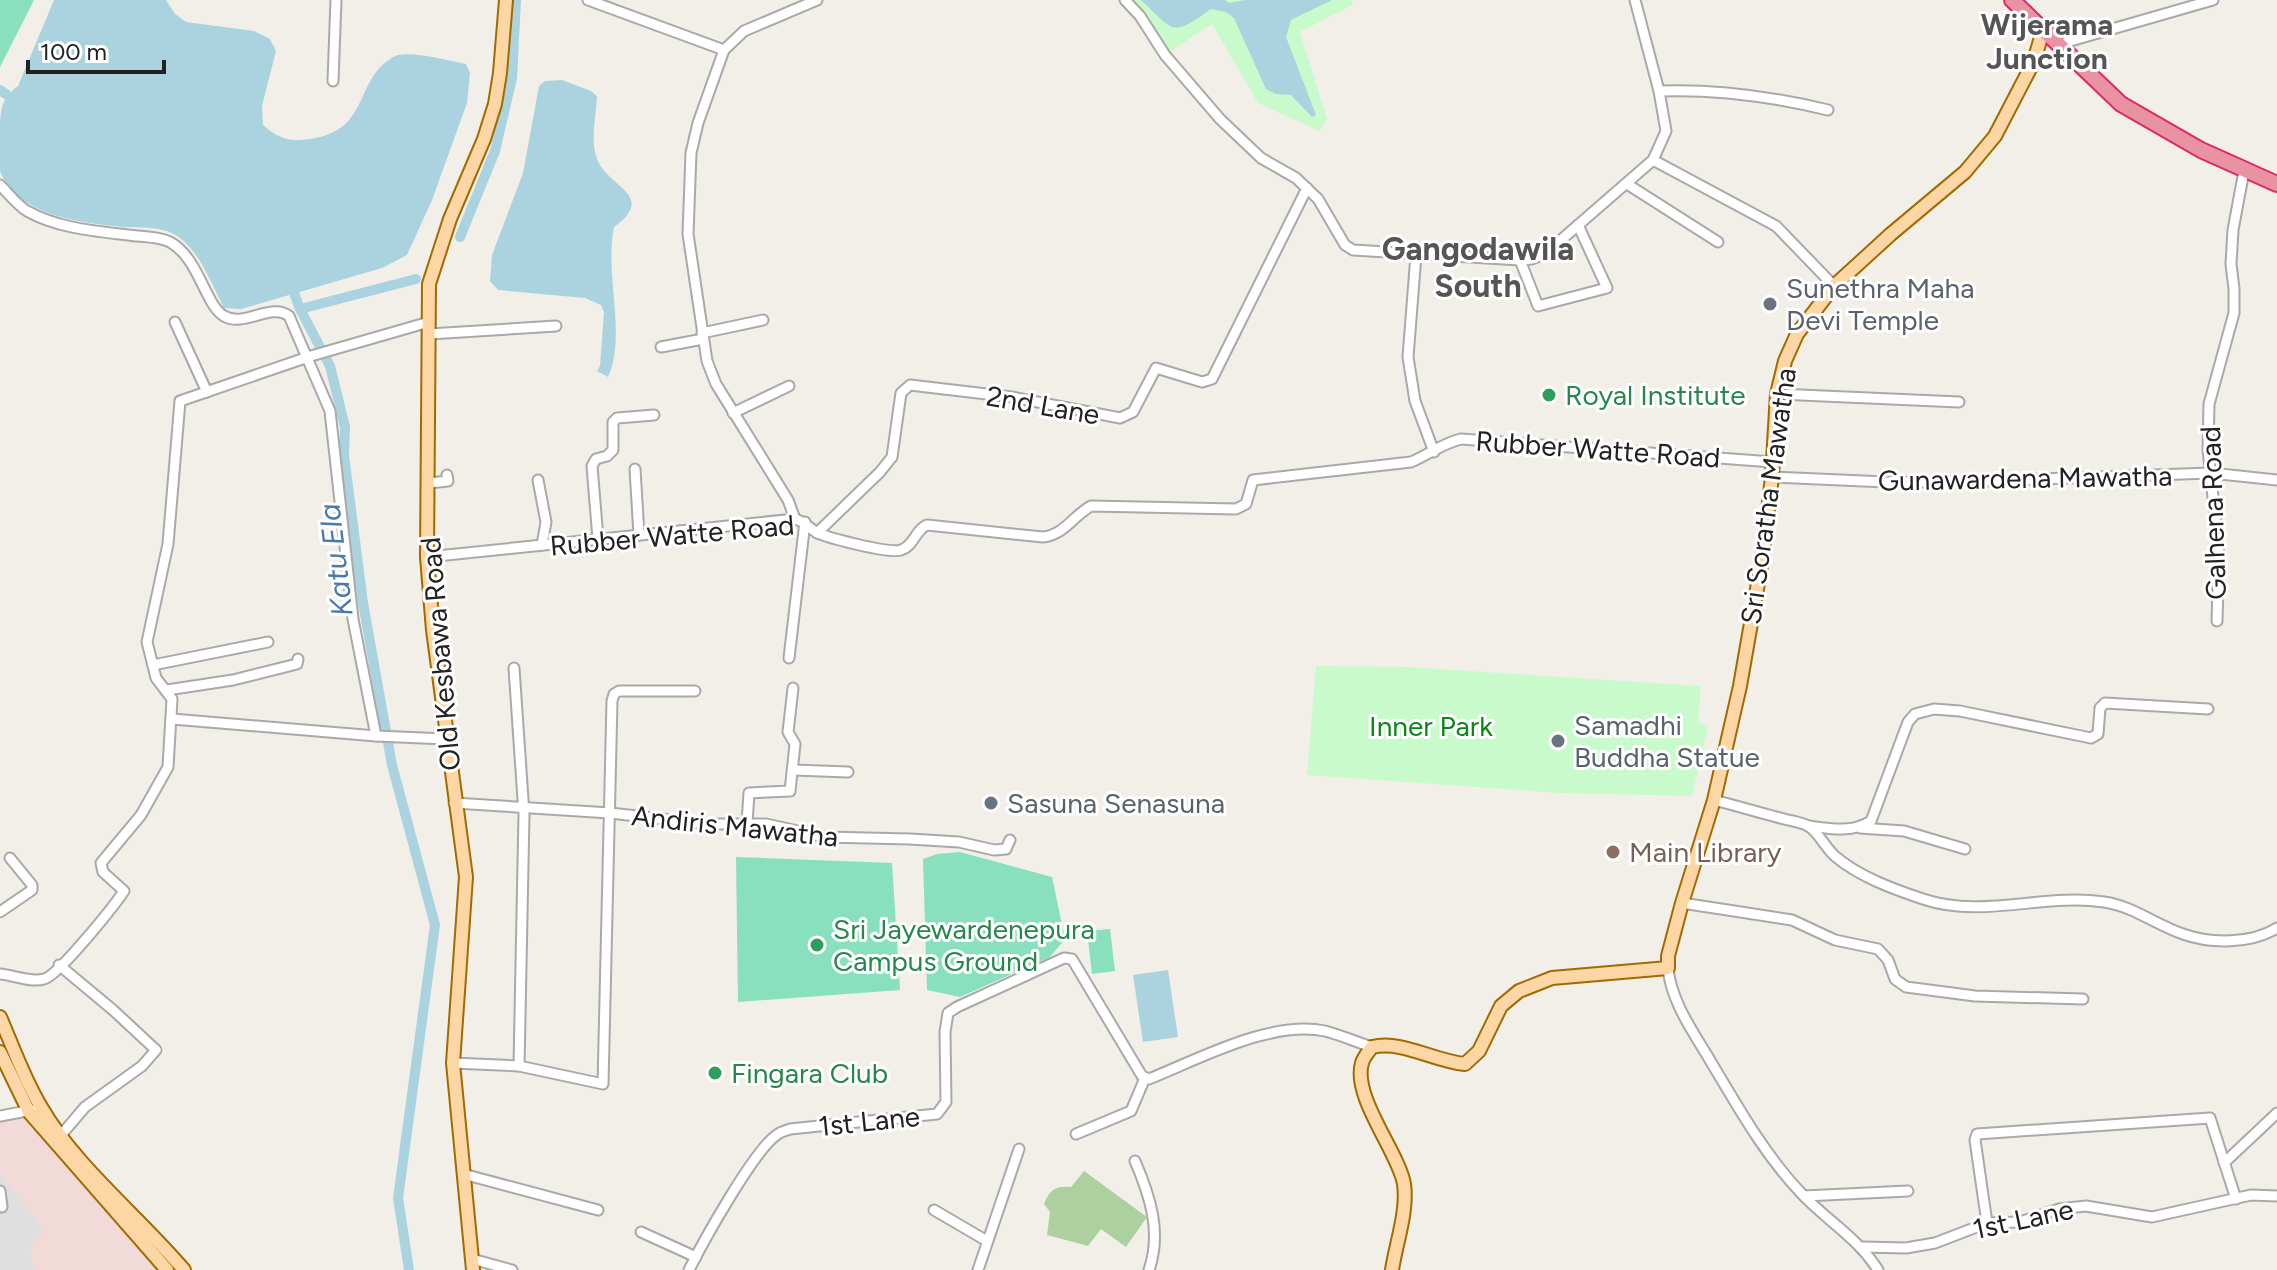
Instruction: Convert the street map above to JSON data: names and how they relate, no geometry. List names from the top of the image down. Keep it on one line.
{"streets":{"main road":["Sri Soratha Mawatha","Old Kesbawa Road"],"street":["2nd Lane","Rubber Watte Road","Gunawardena Mawatha","Galhena Road","Andiris Mawatha","1st Lane"]},"crossings":[["2nd Lane","Rubber Watte Road"],["Rubber Watte Road","Sri Soratha Mawatha"],["Rubber Watte Road","Old Kesbawa Road"],["Gunawardena Mawatha","Sri Soratha Mawatha"],["Gunawardena Mawatha","Galhena Road"],["Old Kesbawa Road","Andiris Mawatha"]],"districts":["Wijerama Junction","Gangodawila South"],"water":["Katu Ela"],"parks":["Inner Park"],"places":["Sunethra Maha Devi Temple","Royal Institute","Samadhi Buddha Statue","Sasuna Senasuna","Main Library","Sri Jayewardenepura Campus Ground","Fingara Club"],"scale_bar":"100 m"}
